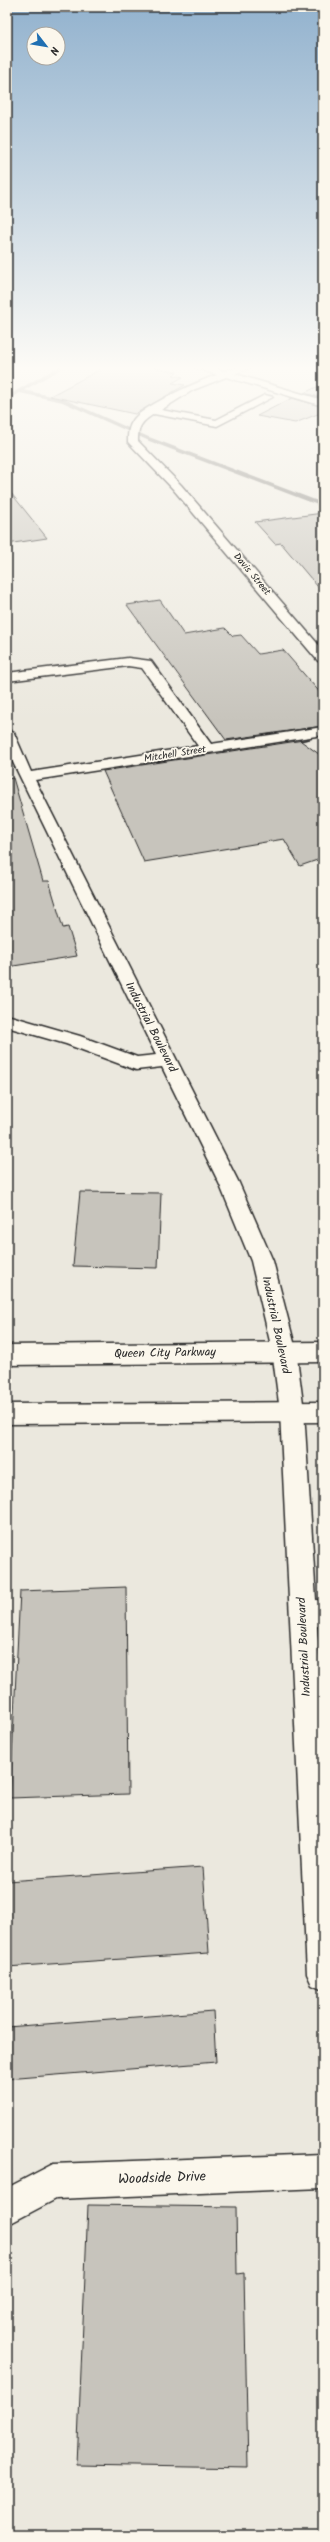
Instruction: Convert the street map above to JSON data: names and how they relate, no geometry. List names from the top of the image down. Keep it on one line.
{"streets":{"street":["Davis Street","Mitchell Street","Industrial Boulevard","Queen City Parkway","Woodside Drive"]},"crossings":[["Mitchell Street","Industrial Boulevard"],["Industrial Boulevard","Queen City Parkway"]],"north":"bottom right"}
